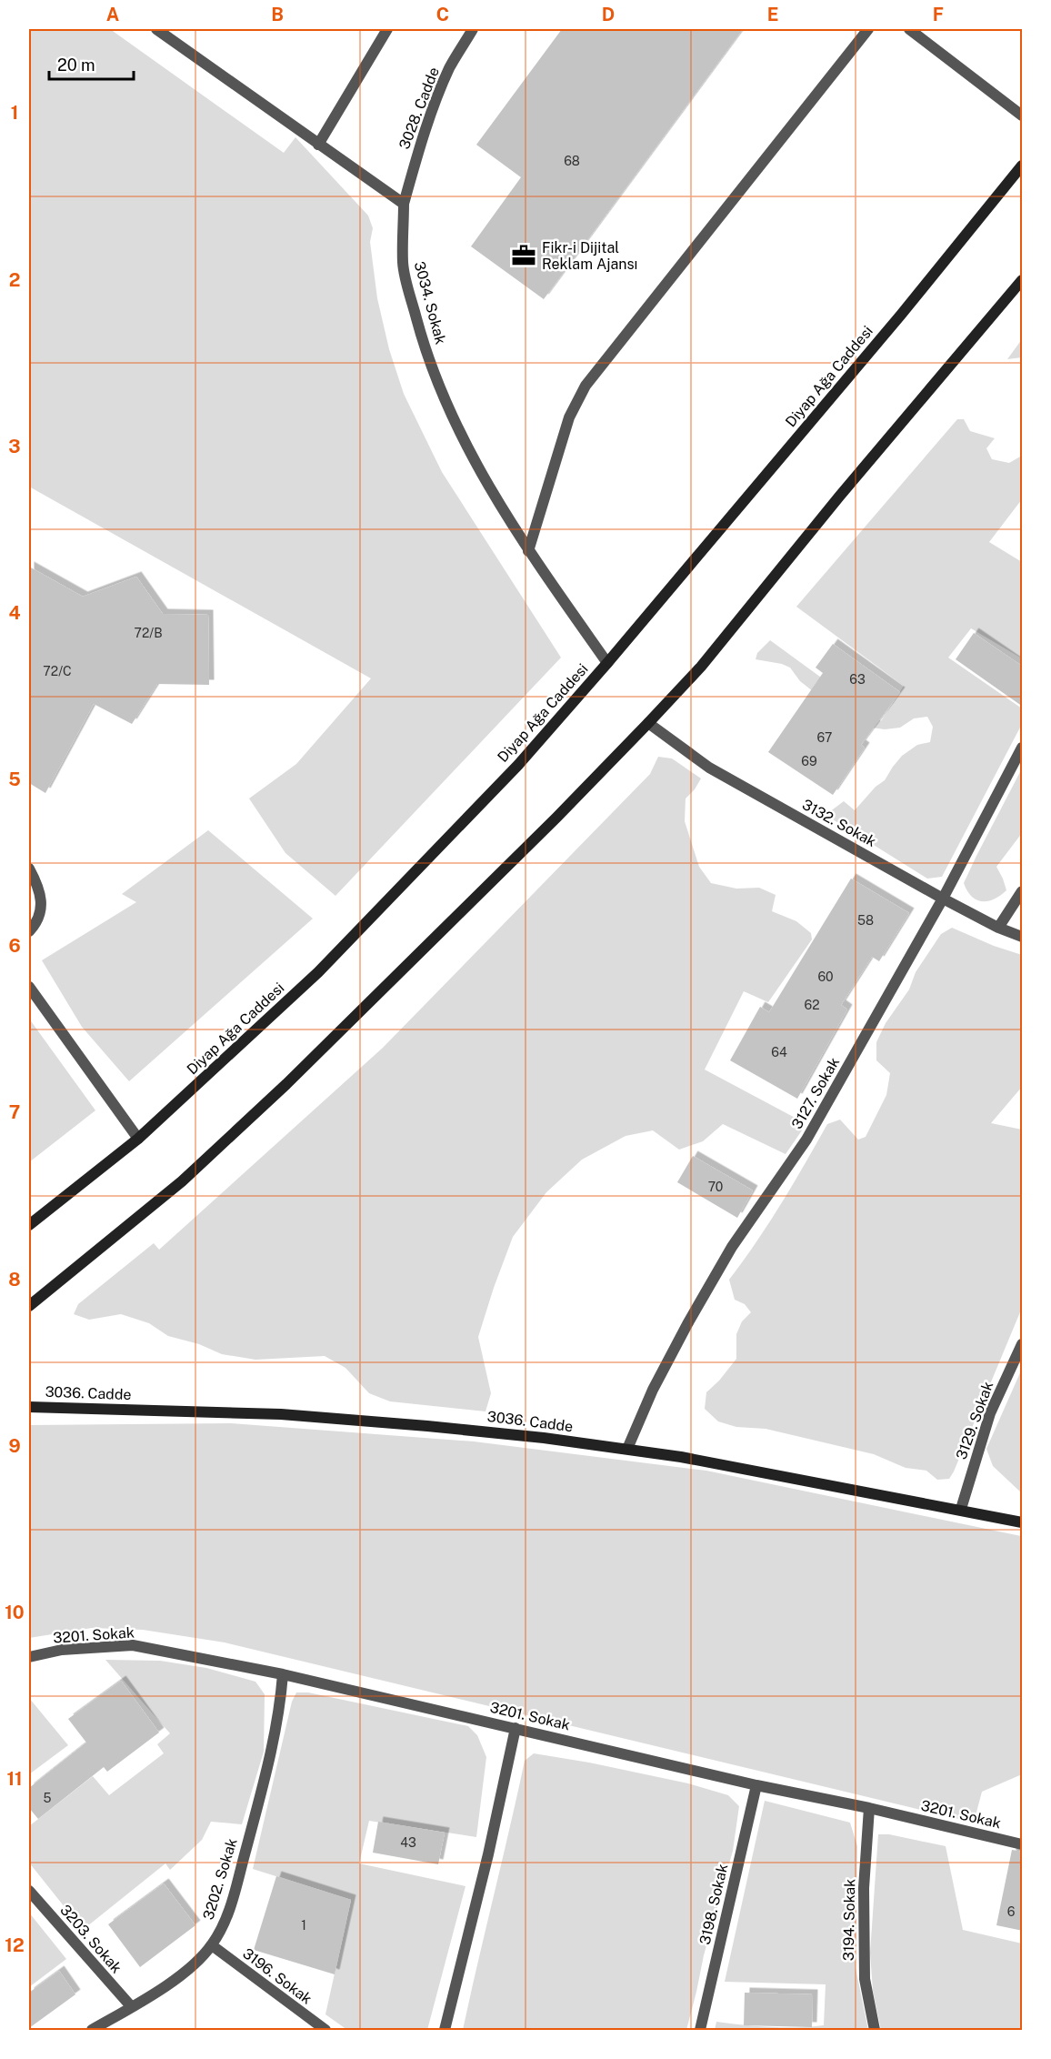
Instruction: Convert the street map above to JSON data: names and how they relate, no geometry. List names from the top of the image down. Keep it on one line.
{"streets":{"main road":["Diyap Ağa Caddesi","3036. Cadde"],"street":["3028. Cadde","3034. Sokak","3132. Sokak","3127. Sokak","3129. Sokak","3201. Sokak","3202. Sokak","3198. Sokak","3194. Sokak","3203. Sokak","3196. Sokak"]},"crossings":[["3028. Cadde","3034. Sokak"],["3034. Sokak","Diyap Ağa Caddesi"],["3132. Sokak","3127. Sokak"],["3127. Sokak","3036. Cadde"],["3036. Cadde","3129. Sokak"],["3201. Sokak","3202. Sokak"],["3201. Sokak","3198. Sokak"],["3201. Sokak","3194. Sokak"],["3202. Sokak","3203. Sokak"],["3202. Sokak","3196. Sokak"]],"places":{"office":["Fikr-i Dijital Reklam Ajansı"]},"house_numbers":["68","72/B","72/C","63","67","69","58","60","62","64","70","5","43","6","1"],"scale_bar":"20 m","grid":{"columns":["A","B","C","D","E","F"],"rows":["1","2","3","4","5","6","7","8","9","10","11","12"]}}
